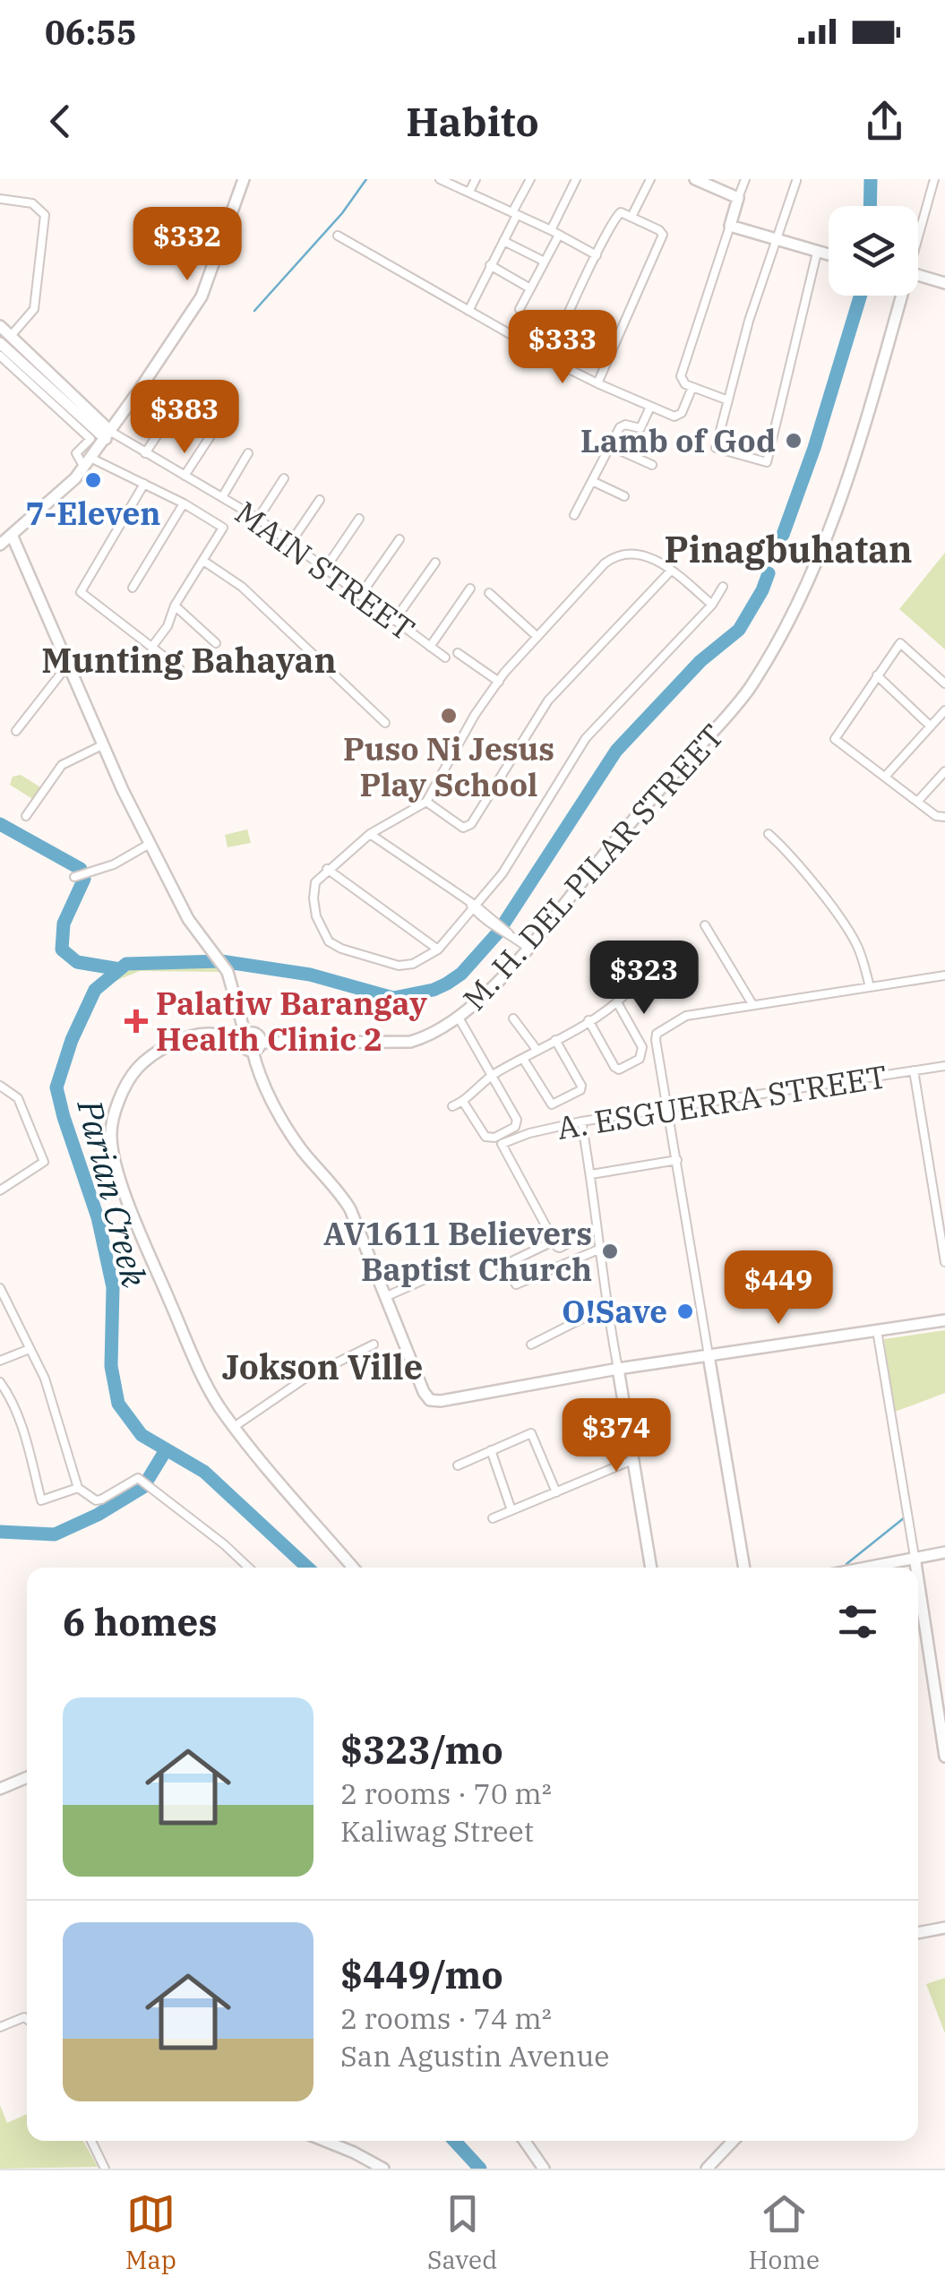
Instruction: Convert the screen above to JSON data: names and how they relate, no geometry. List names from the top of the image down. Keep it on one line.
{"streets":{"street":["MAIN STREET","M. H. DEL PILAR STREET","A. ESGUERRA STREET"]},"districts":["Pinagbuhatan","Munting Bahayan","Jokson Ville"],"water":["Parian Creek"],"places":{"other":["Lamb of God","7-Eleven","Puso Ni Jesus Play School","AV1611 Believers Baptist Church","O!Save"],"health":["Palatiw Barangay Health Clinic 2"]},"page":{"status":"06:55","header":"Habito","price":["$332","$333","$383","$323","$449","$374"],"heading":"6 homes","list":[{"name":"$323/mo","note":"2 rooms · 70 m² · Kaliwag Street"},{"name":"$449/mo","note":"2 rooms · 74 m² · San Agustin Avenue"}],"tabs":["Map","Saved","Home"]}}
